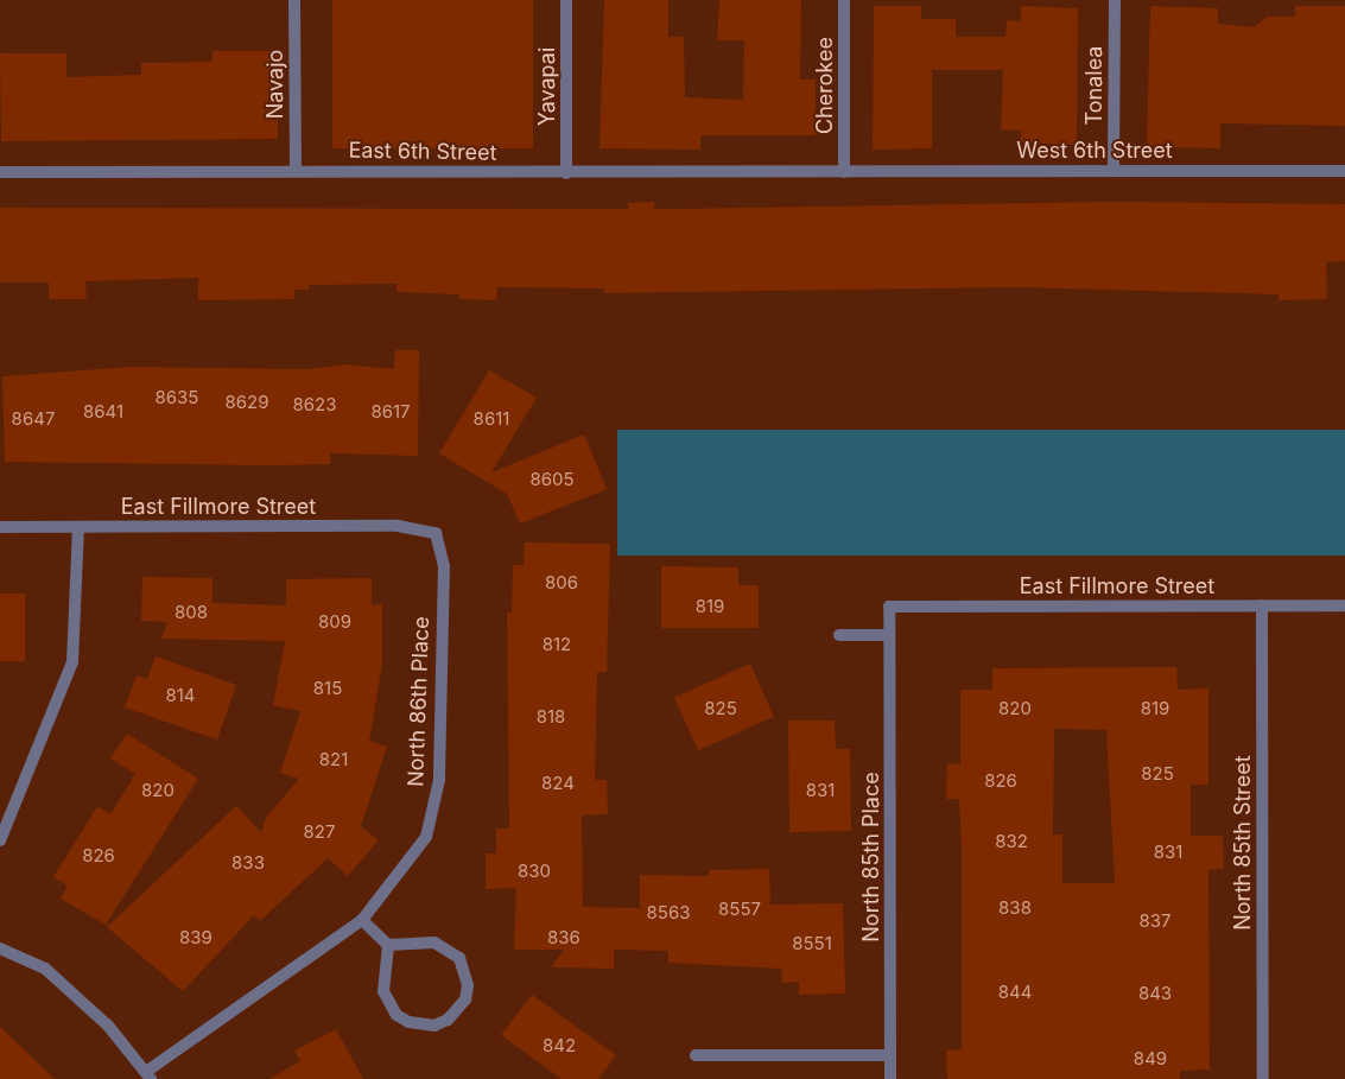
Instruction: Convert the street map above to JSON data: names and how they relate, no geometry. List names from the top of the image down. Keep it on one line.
{"streets":{"street":["Navajo","Cherokee","Tonalea","Yavapai","West 6th Street","East 6th Street","East Fillmore Street","North 86th Place","North 85th Street","North 85th Place"]},"crossings":[["Navajo","East 6th Street"],["Cherokee","West 6th Street"],["Cherokee","East 6th Street"],["Tonalea","West 6th Street"],["Yavapai","East 6th Street"],["West 6th Street","East 6th Street"],["East Fillmore Street","North 86th Place"],["East Fillmore Street","North 85th Street"],["East Fillmore Street","North 85th Place"]],"house_numbers":["8635","8629","8623","8641","8617","8647","8611","8605","806","819","808","809","812","815","814","825","820","819","818","821","825","826","824","820","831","827","832","831","826","833","830","838","8557","8563","837","839","836","8551","844","843","842","849"]}
